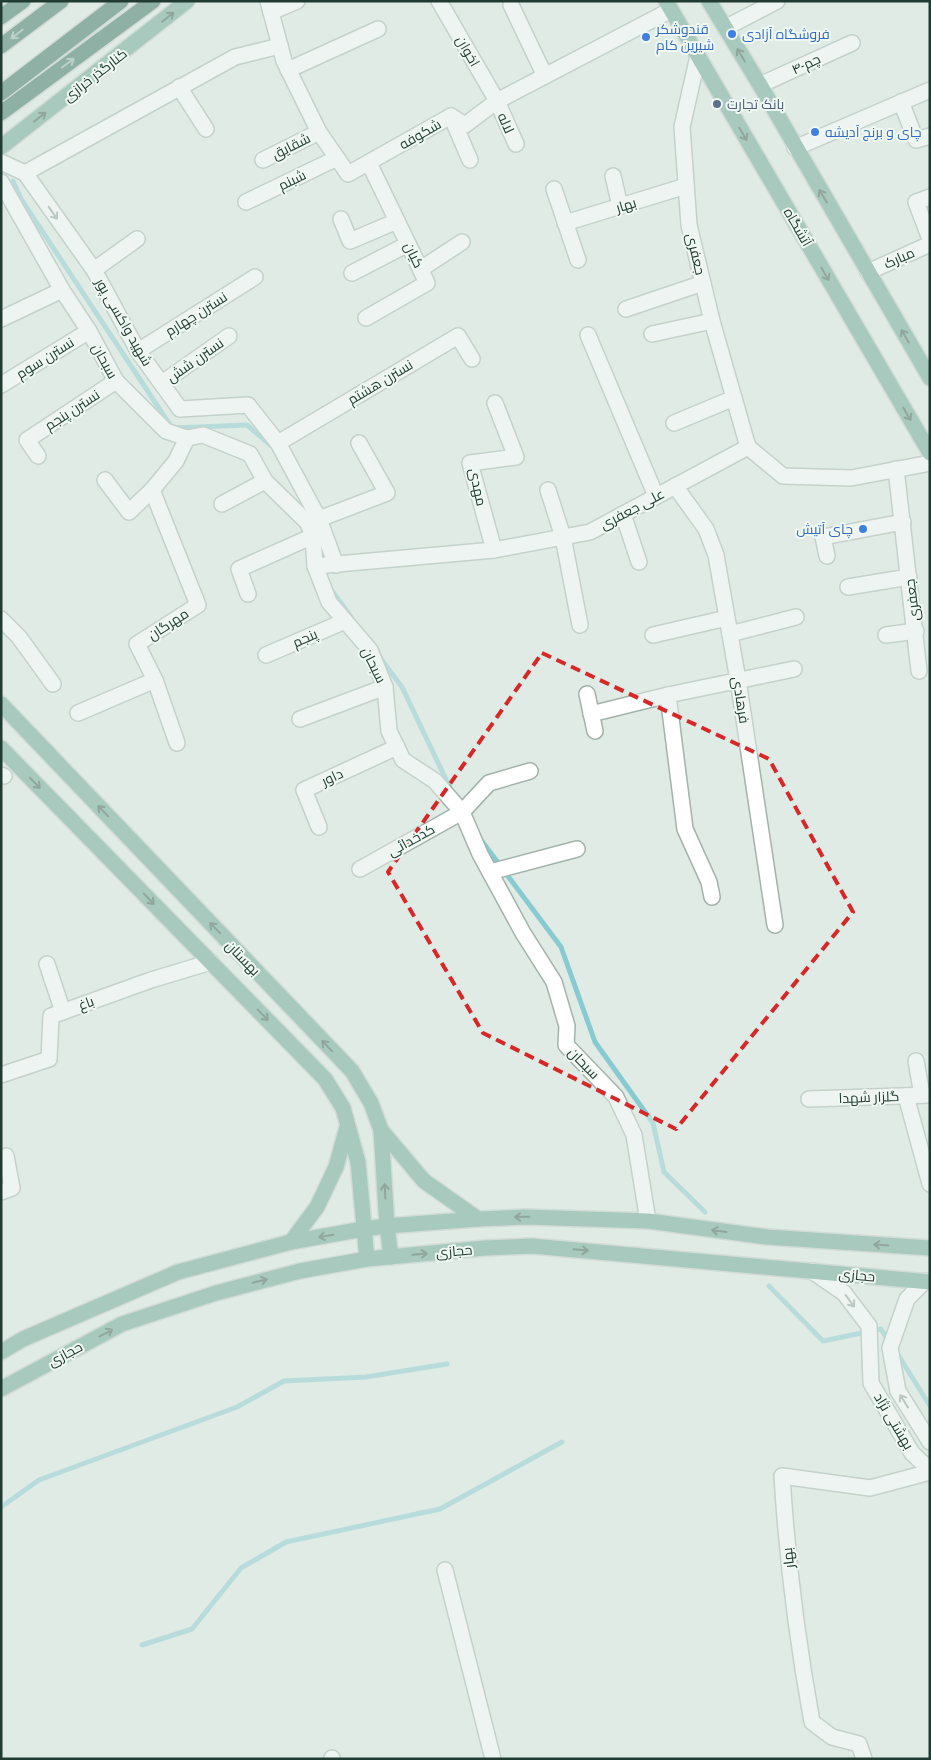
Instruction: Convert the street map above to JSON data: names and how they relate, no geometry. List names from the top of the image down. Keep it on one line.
{"streets":{"main road":["کنارگذر خرازی","آتشگاه","بهستان","حجازی"],"street":["اخوان","۴-چم","لاله","شکوفه","شقایق","شبنم","بهار","جعفری","کیان","مبارک","نسترن چهارم","شهید واکسی پور","نسترن سوم","نسترن شش","سبحان","نسترن هشتم","نسترن پنجم","مهدی","علی جعفری","مهرگان","پنجم","فرهادی","داور","کدخدائی","باغ","گلزار شهدا","بهشتی نژاد"]},"crossings":[["اخوان","لاله"],["اخوان","شکوفه"],["لاله","شکوفه"],["شکوفه","شقایق"],["شکوفه","شبنم"],["شکوفه","آتشگاه"],["شکوفه","کیان"],["بهار","جعفری"],["بهار","بهشتی نژاد"],["آتشگاه","جعفری"],["جعفری","علی جعفری"],["نسترن چهارم","شهید واکسی پور"],["شهید واکسی پور","نسترن شش"],["شهید واکسی پور","نسترن هشتم"],["شهید واکسی پور","علی جعفری"],["نسترن سوم","سبحان"],["سبحان","نسترن پنجم"],["سبحان","علی جعفری"],["سبحان","پنجم"],["سبحان","داور"],["سبحان","کدخدائی"],["مهدی","علی جعفری"],["علی جعفری","فرهادی"],["بهستان","باغ"],["بهستان","حجازی"],["حجازی","بهشتی نژاد"]],"one_way":["کنارگذر خرازی"],"places":["فروشگاه آزادی","قندوشکر شیرین کام","بانک تجارت","چای و برنج آدیشه","چای آتیش"]}
